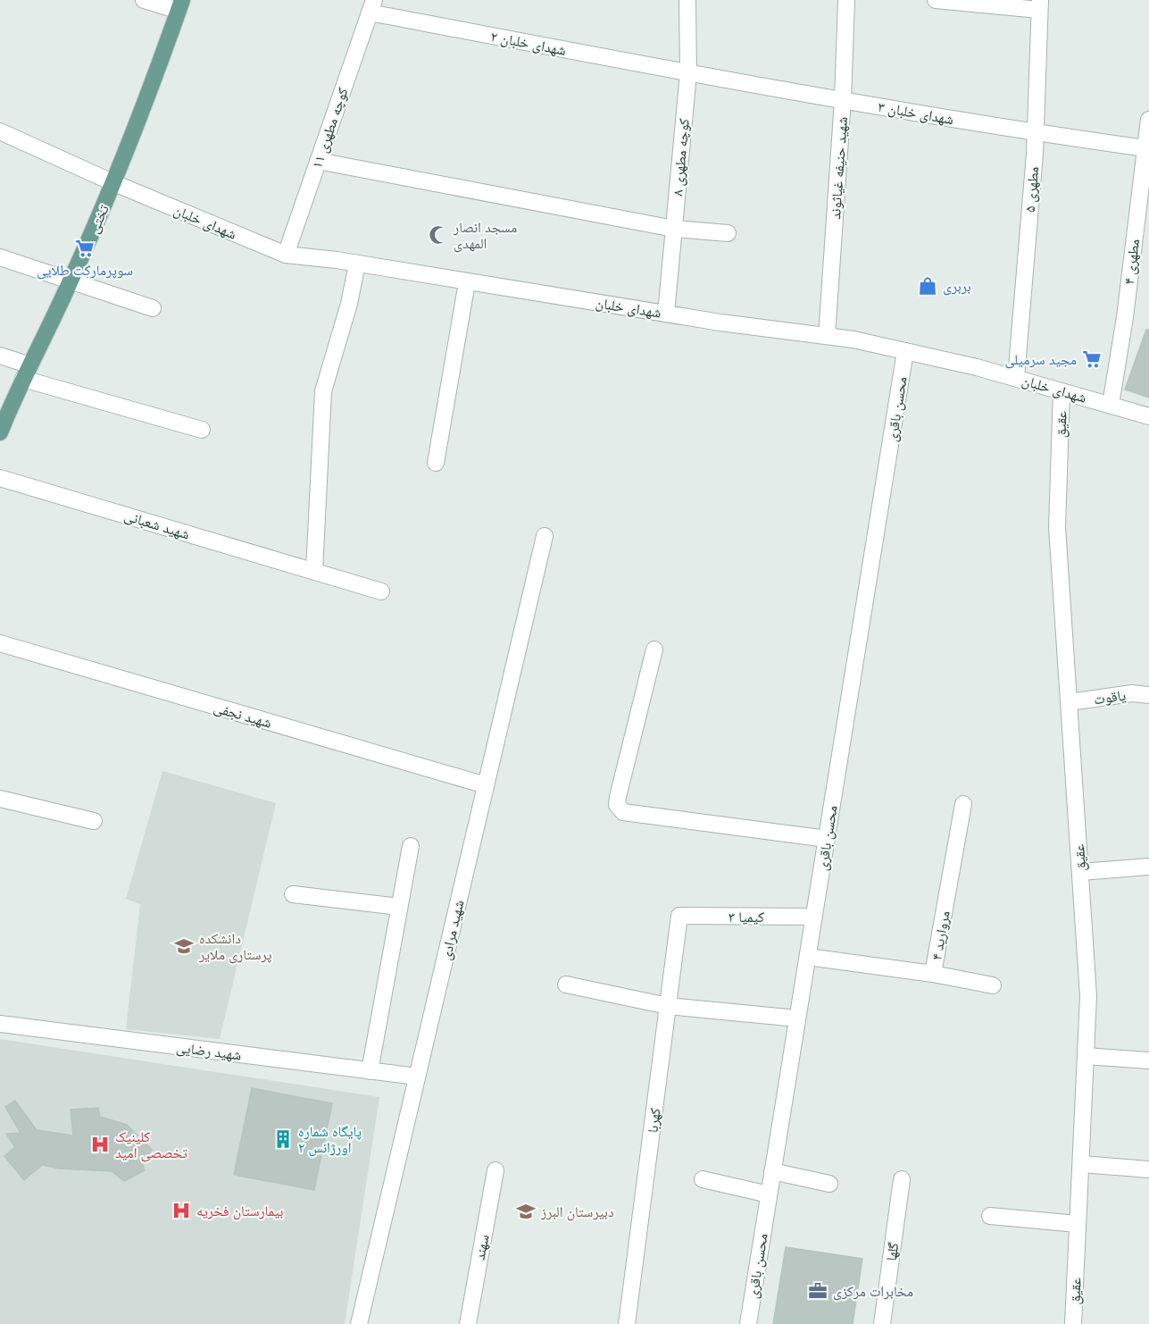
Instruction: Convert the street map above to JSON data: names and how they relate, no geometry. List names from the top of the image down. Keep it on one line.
{"streets":{"main road":["تختی"],"street":["شهدای خلبان ۲","شهدای خلبان ۳","کوچه مطهری ۱۱","کوچه مطهری ۸","شهید حنیفه غیاثوند","مطهری ۵","شهدای خلبان","مطهری ۴","محسن باقری","عقیق","شهید شعبانی","یاقوت","شهید نجفی","کیمیا ۳","شهید مرادی","مروارید ۴","شهید رضایی","کهربا","سهند","گلها"]},"crossings":[["شهدای خلبان ۲","شهدای خلبان ۳"],["شهدای خلبان ۲","کوچه مطهری ۱۱"],["شهدای خلبان ۲","کوچه مطهری ۸"],["شهدای خلبان ۳","کوچه مطهری ۸"],["شهدای خلبان ۳","شهید حنیفه غیاثوند"],["شهدای خلبان ۳","مطهری ۵"],["شهدای خلبان ۳","مطهری ۴"],["کوچه مطهری ۱۱","شهدای خلبان"],["کوچه مطهری ۸","شهدای خلبان"],["شهید حنیفه غیاثوند","شهدای خلبان"],["مطهری ۵","شهدای خلبان"],["تختی","شهدای خلبان"],["شهدای خلبان","مطهری ۴"],["شهدای خلبان","محسن باقری"],["شهدای خلبان","عقیق"],["محسن باقری","کیمیا ۳"],["محسن باقری","مروارید ۴"],["عقیق","یاقوت"],["شهید نجفی","شهید مرادی"],["کیمیا ۳","کهربا"],["شهید مرادی","شهید رضایی"]],"places":{"mosque":["مسجد انصار المهدی"],"supermarket":["سوپرمارکت طلایی","مجید سرمیلی"],"shop":["بربری"],"school or university":["دانشکده پرستاری ملایر","دبیرستان البرز"],"building":["پایگاه شماره ۲ اورژانس"],"hospital":["کلینیک تخصصی امید","بیمارستان فخریه"],"office":["مخابرات مرکزی"]}}
